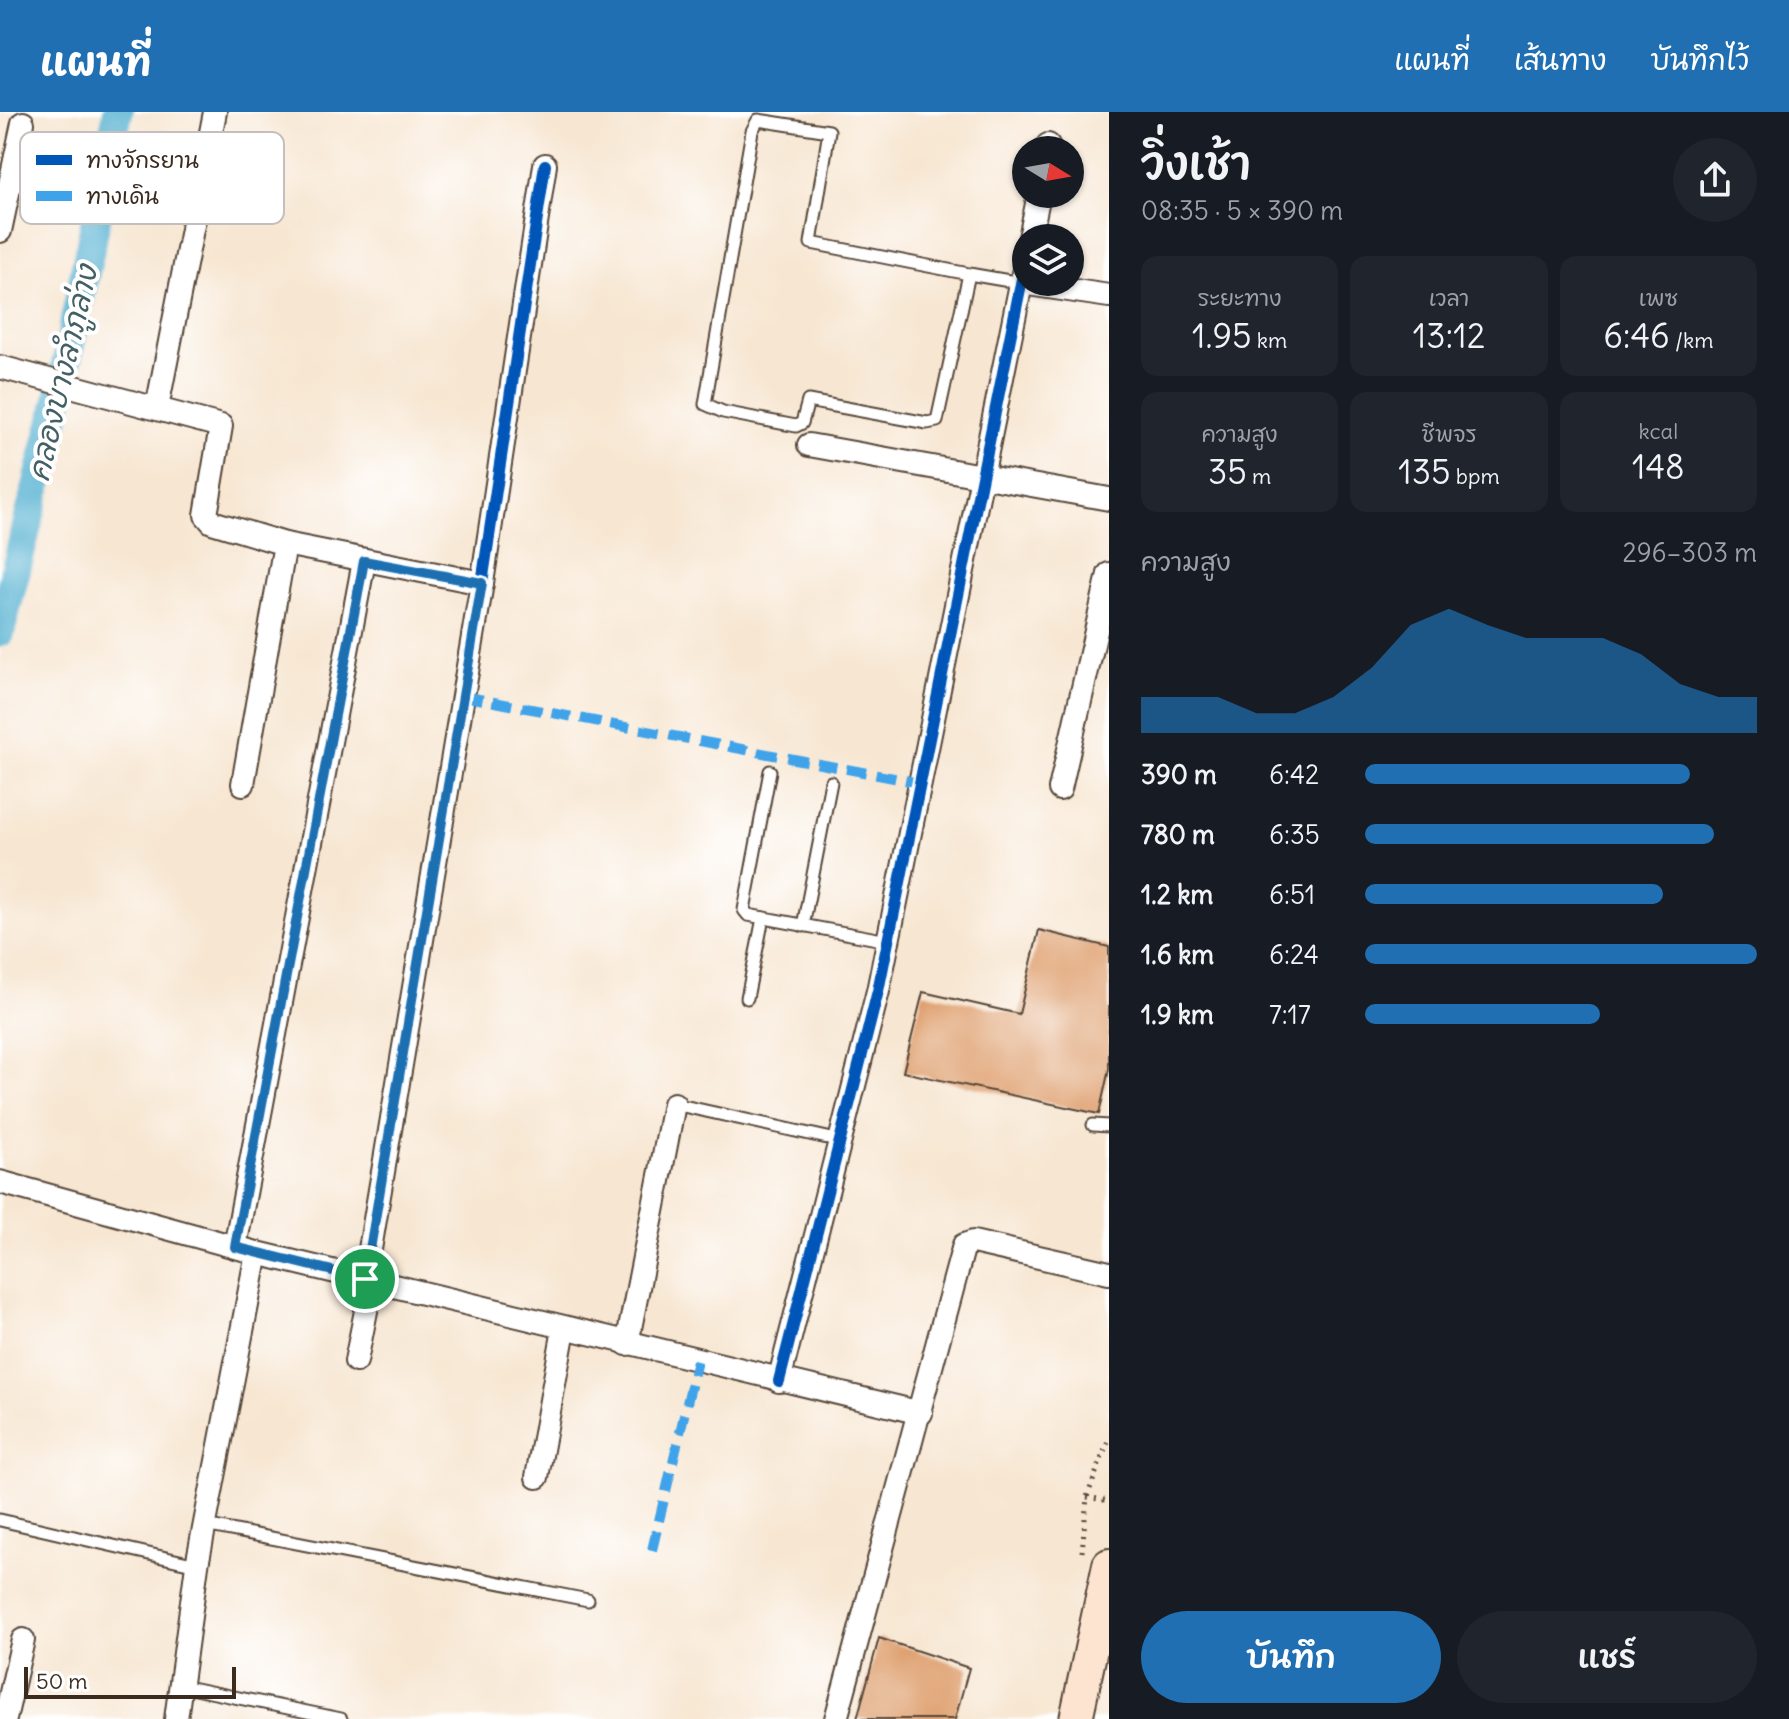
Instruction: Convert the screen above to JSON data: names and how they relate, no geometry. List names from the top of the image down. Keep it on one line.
{"water":["คลองบางลำภูล่าง"],"legend":["ทางจักรยาน","ทางเดิน"],"scale_bar":"50 m","north":"right","page":{"header":"แผนที่","nav":["แผนที่","เส้นทาง","บันทึกไว้"],"heading":["วิ่งเช้า","08:35 · 5 × 390 m"],"stats":[["ระยะทาง","1.95 km"],["เวลา","13:12"],["เพซ","6:46 /km"],["ความสูง","35 m"],["ชีพจร","135 bpm"],["kcal","148"]],"chart":["ความสูง","296–303 m"],"list":[{"name":"390 m","note":"6:42"},{"name":"780 m","note":"6:35"},{"name":"1.2 km","note":"6:51"},{"name":"1.6 km","note":"6:24"},{"name":"1.9 km","note":"7:17"}],"buttons":["บันทึก","แชร์"],"scale":"50 m"}}
